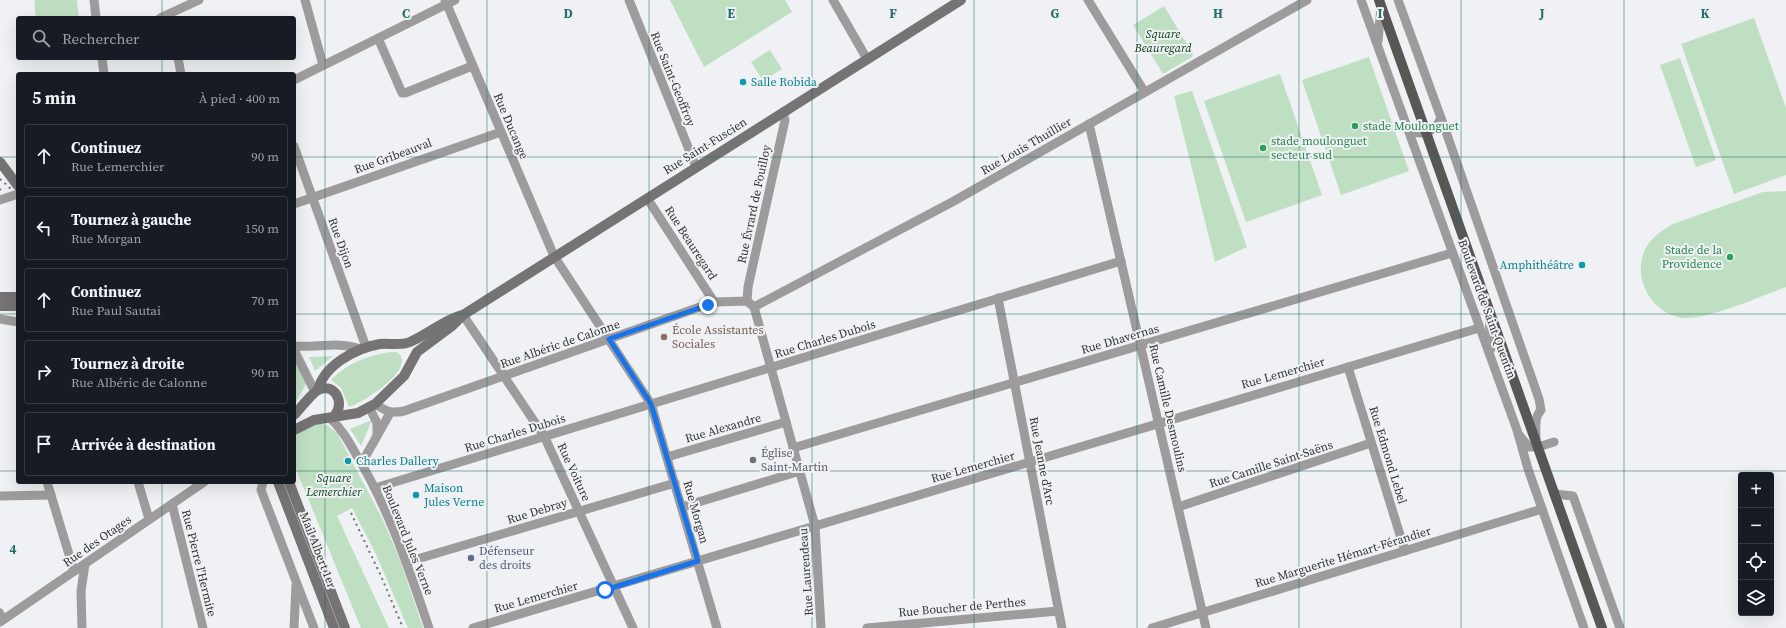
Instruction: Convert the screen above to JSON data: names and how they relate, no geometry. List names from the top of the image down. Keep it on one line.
{"streets":{"main road":["Rue Saint-Fuscien","Boulevard de Saint-Quentin","Mail Albert 1er"],"street":["Rue Saint-Geoffroy","Rue Ducange","Rue Louis Thuillier","Rue Gribeauval","Rue Évrard de Fouilloy","Rue Dijon","Rue Beauregard","Rue Charles Dubois","Rue Dhavernas","Rue Albéric de Calonne","Rue Lemerchier","Rue Camille Desmoulins","Rue Alexandre","Rue Edmond Lebel","Rue Jeanne d'Arc","Rue Camille Saint-Saëns","Rue Voiture","Rue Debray","Rue Morgan","Boulevard Jules Verne","Rue des Otages","Rue Marguerite Hémart-Férandier","Rue Pierre l'Hermite","Rue Laurendeau","Rue Boucher de Perthes"]},"crossings":[["Rue Saint-Geoffroy","Rue Saint-Fuscien"],["Rue Ducange","Rue Saint-Fuscien"],["Rue Ducange","Rue Gribeauval"],["Rue Ducange","Rue Albéric de Calonne"],["Rue Ducange","Rue Morgan"],["Rue Saint-Fuscien","Rue Évrard de Fouilloy"],["Rue Saint-Fuscien","Rue Dijon"],["Rue Saint-Fuscien","Rue Beauregard"],["Rue Saint-Fuscien","Rue Voiture"],["Rue Louis Thuillier","Rue Évrard de Fouilloy"],["Rue Louis Thuillier","Rue Albéric de Calonne"],["Rue Louis Thuillier","Rue Camille Desmoulins"],["Rue Louis Thuillier","Rue Laurendeau"],["Rue Gribeauval","Rue Dijon"],["Rue Évrard de Fouilloy","Rue Albéric de Calonne"],["Rue Évrard de Fouilloy","Rue Laurendeau"],["Rue Beauregard","Rue Albéric de Calonne"],["Boulevard de Saint-Quentin","Rue Dhavernas"],["Boulevard de Saint-Quentin","Rue Lemerchier"],["Boulevard de Saint-Quentin","Rue Marguerite Hémart-Férandier"],["Rue Charles Dubois","Rue Camille Desmoulins"],["Rue Charles Dubois","Rue Jeanne d'Arc"],["Rue Charles Dubois","Rue Voiture"],["Rue Charles Dubois","Rue Morgan"],["Rue Charles Dubois","Boulevard Jules Verne"],["Rue Charles Dubois","Rue Laurendeau"],["Rue Dhavernas","Rue Camille Desmoulins"],["Rue Dhavernas","Rue Jeanne d'Arc"],["Rue Dhavernas","Rue Laurendeau"],["Rue Albéric de Calonne","Rue Voiture"],["Rue Albéric de Calonne","Rue Morgan"],["Rue Albéric de Calonne","Rue Laurendeau"],["Rue Lemerchier","Rue Camille Desmoulins"],["Rue Lemerchier","Rue Edmond Lebel"],["Rue Lemerchier","Rue Jeanne d'Arc"],["Rue Lemerchier","Rue Voiture"],["Rue Lemerchier","Rue Morgan"],["Rue Lemerchier","Rue Laurendeau"],["Rue Camille Desmoulins","Rue Camille Saint-Saëns"],["Rue Camille Desmoulins","Rue Marguerite Hémart-Férandier"],["Rue Alexandre","Rue Morgan"],["Rue Alexandre","Rue Laurendeau"],["Rue Edmond Lebel","Rue Camille Saint-Saëns"],["Rue Edmond Lebel","Rue Marguerite Hémart-Férandier"],["Rue Jeanne d'Arc","Rue Boucher de Perthes"],["Rue Voiture","Rue Debray"],["Rue Debray","Rue Morgan"],["Rue Debray","Boulevard Jules Verne"],["Rue des Otages","Rue Pierre l'Hermite"]],"parks":["Square Beauregard","Square Lemerchier"],"places":["Salle Robida","stade Moulonguet","stade moulonguet secteur sud","Stade de la Providence","Amphithéâtre","École Assistantes Sociales","Église Saint-Martin","Charles Dallery","Maison Jules Verne","Défenseur des droits"],"page":{"search":"Rechercher","heading":["5 min","À pied · 400 m"],"list":[["Continuez","Rue Lemerchier","90 m"],["Tournez à gauche","Rue Morgan","150 m"],["Continuez","Rue Paul Sautai","70 m"],["Tournez à droite","Rue Albéric de Calonne","90 m"],"Arrivée à destination"],"map_buttons":["+","−"]},"grid":{"columns":["C","D","E","F","G","H","I","J","K"],"rows":["4"]}}
